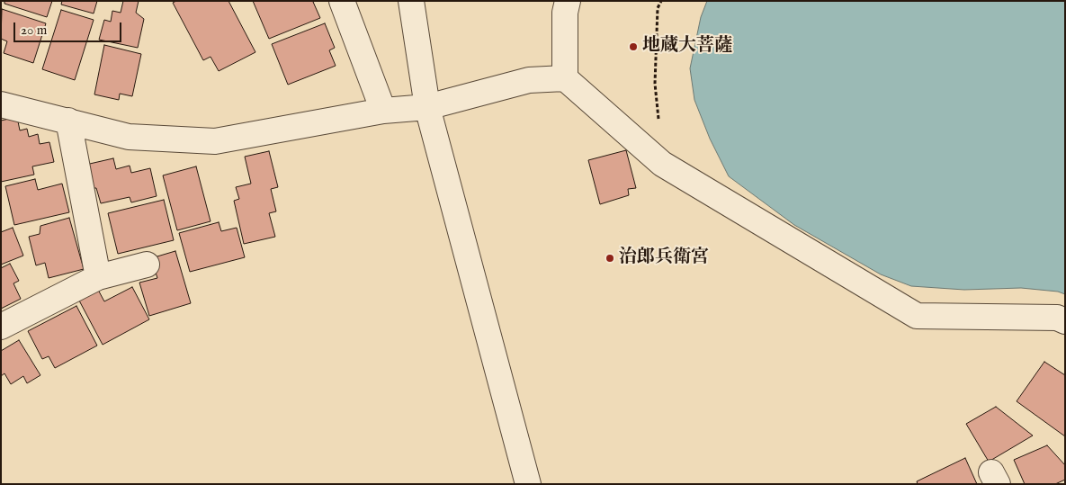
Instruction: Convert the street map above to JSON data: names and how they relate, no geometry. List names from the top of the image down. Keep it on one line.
{"places":["地蔵大菩薩","治郎兵衛宮"],"scale_bar":"20 m"}
